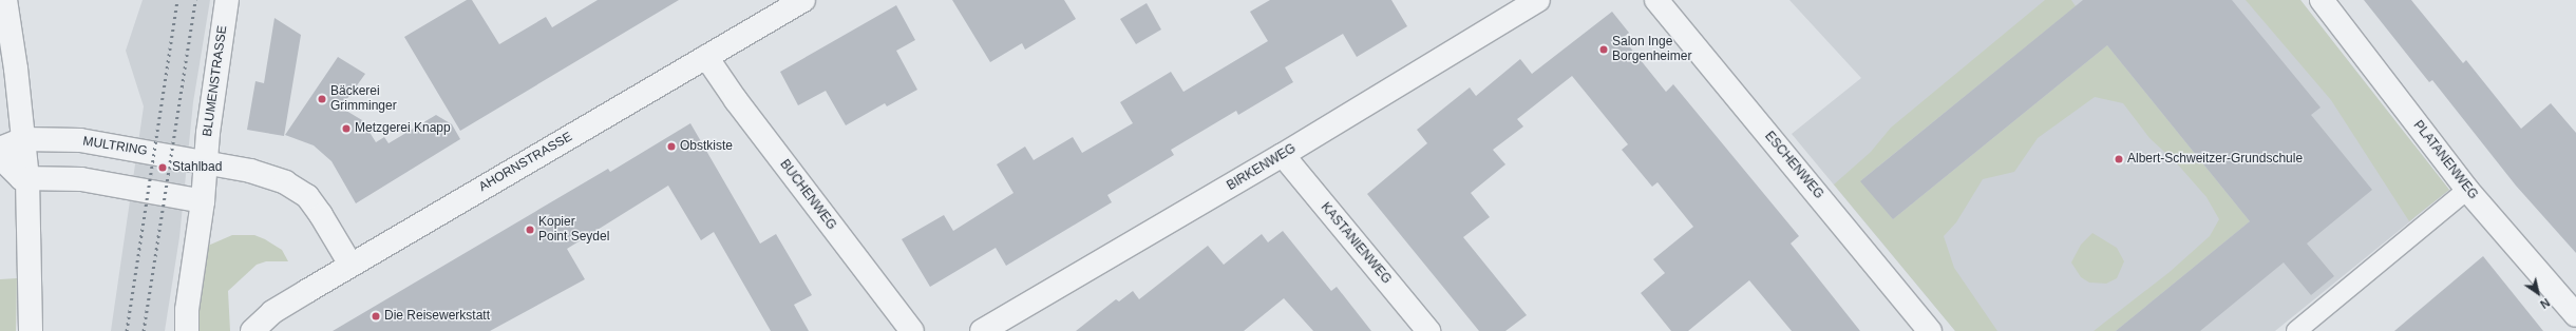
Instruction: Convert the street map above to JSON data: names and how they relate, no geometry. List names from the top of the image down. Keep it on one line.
{"streets":{"street":["BLUMENSTRASSE","MULTRING","PLATANENWEG","AHORNSTRASSE","ESCHENWEG","BIRKENWEG","BUCHENWEG","KASTANIENWEG"]},"crossings":[["BLUMENSTRASSE","MULTRING"],["MULTRING","AHORNSTRASSE"],["AHORNSTRASSE","BUCHENWEG"],["BIRKENWEG","KASTANIENWEG"]],"places":["Salon Inge Borgenheimer","Bäckerei Grimminger","Metzgerei Knapp","Obstkiste","Albert-Schweitzer-Grundschule","Stahlbad","Kopier Point Seydel","Die Reisewerkstatt"],"north":"bottom right"}
